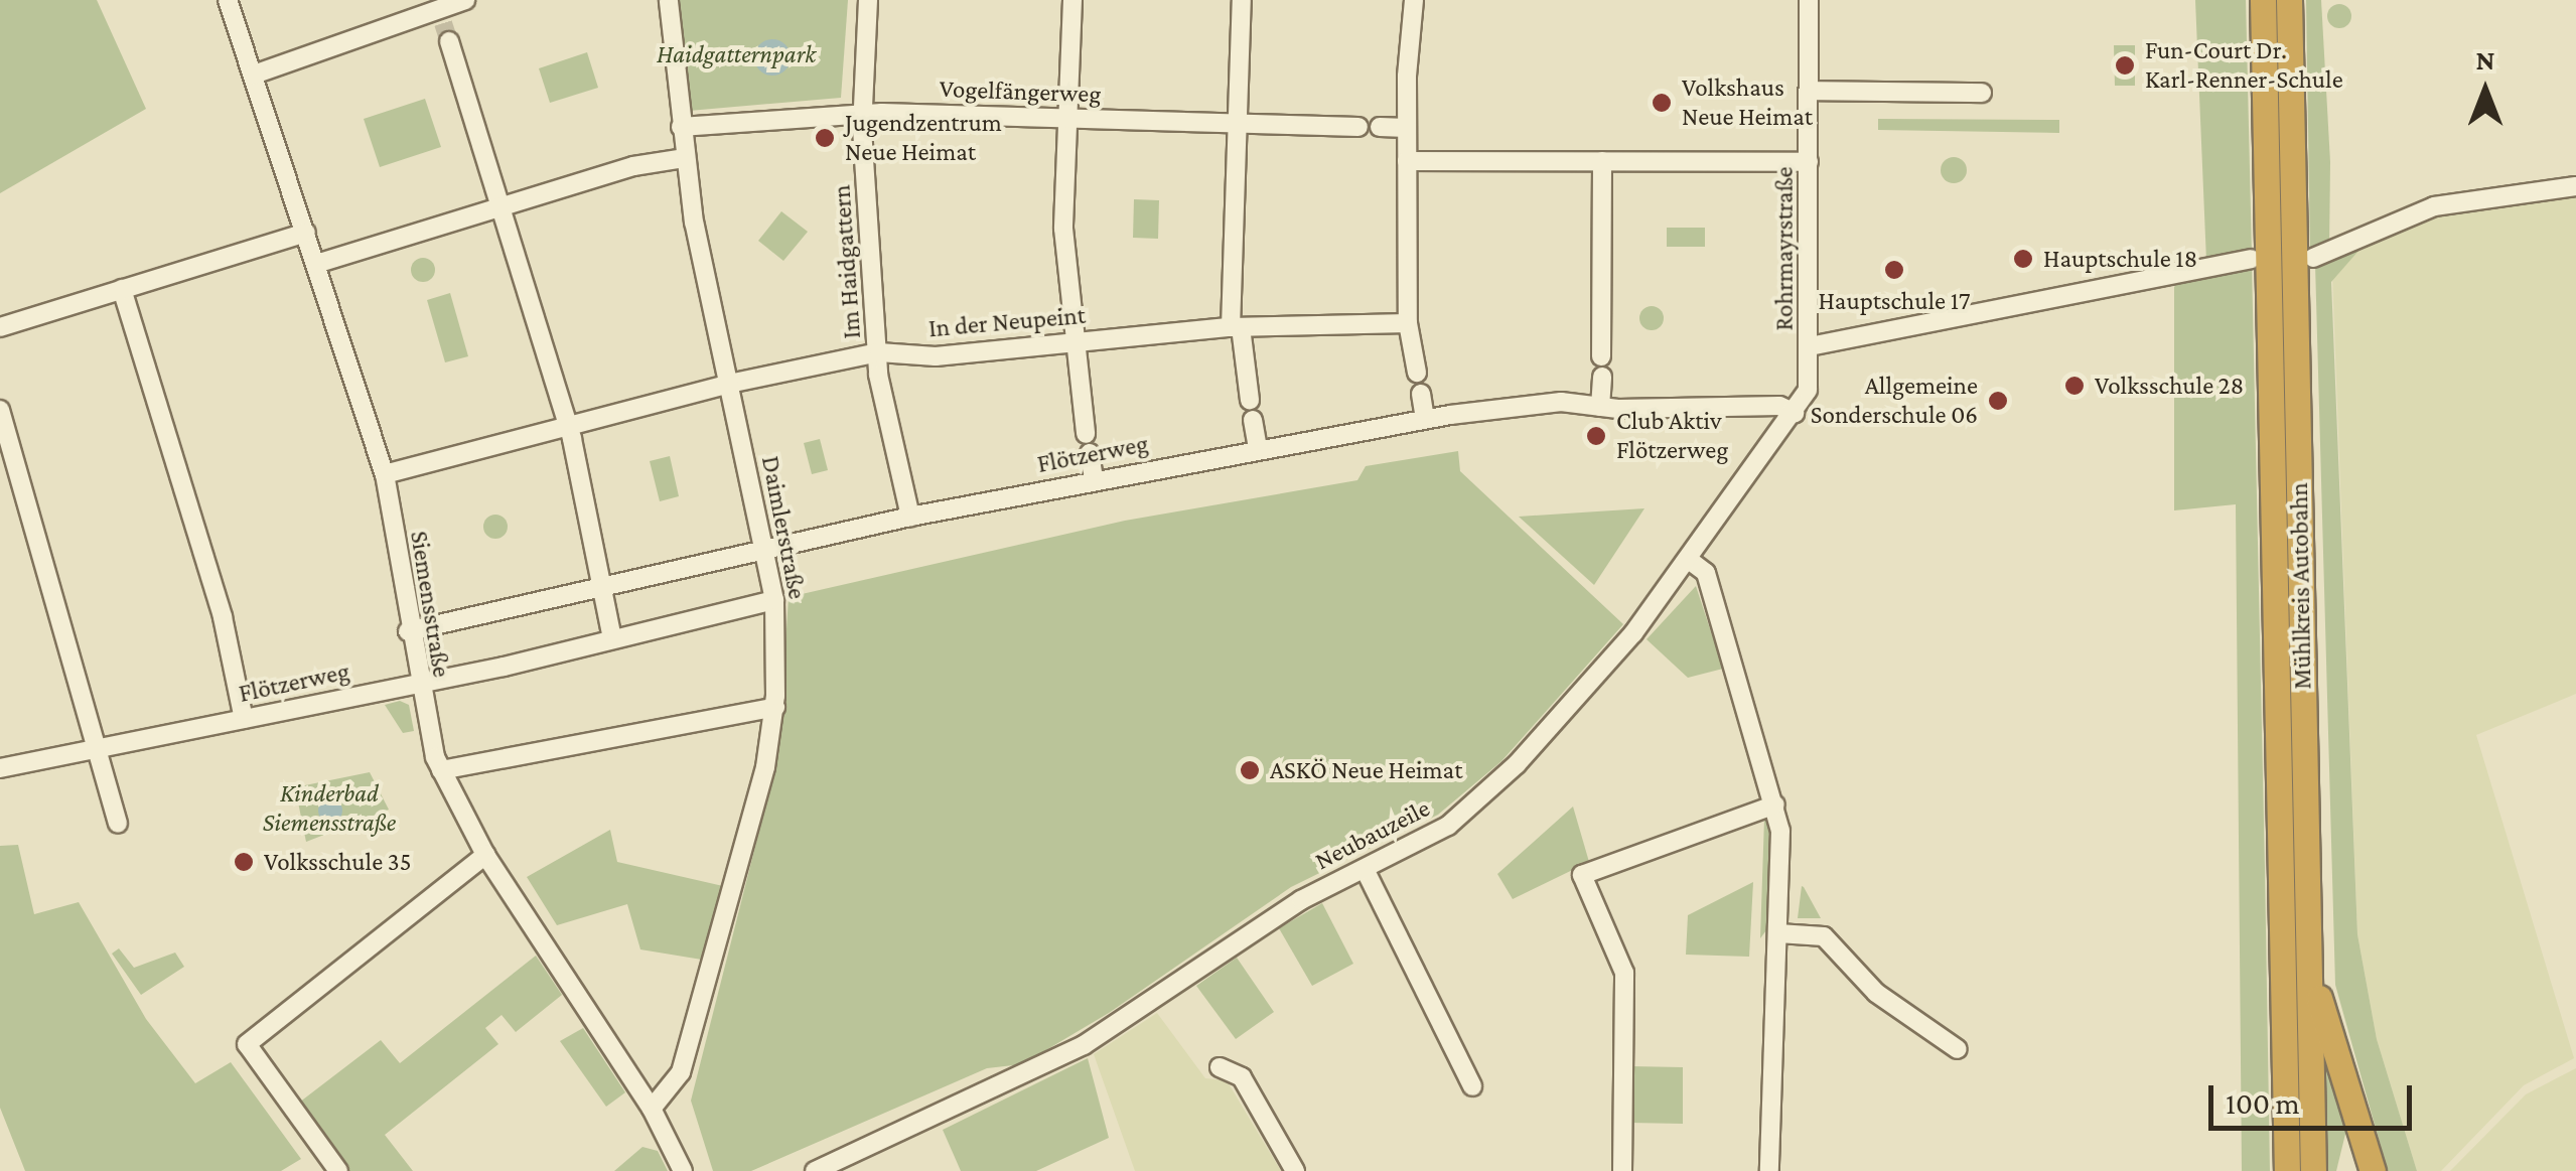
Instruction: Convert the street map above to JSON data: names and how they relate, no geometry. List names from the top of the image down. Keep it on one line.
{"streets":{"highway":["Mühlkreis Autobahn"],"street":["Vogelfängerweg","Rohrmayrstraße","Im Haidgattern","In der Neupeint","Flötzerweg","Daimlerstraße","Siemensstraße","Neubauzeile"]},"crossings":[["Vogelfängerweg","Im Haidgattern"],["Vogelfängerweg","Daimlerstraße"],["Rohrmayrstraße","Neubauzeile"],["Im Haidgattern","In der Neupeint"],["Im Haidgattern","Flötzerweg"],["In der Neupeint","Daimlerstraße"],["In der Neupeint","Siemensstraße"],["Flötzerweg","Daimlerstraße"],["Flötzerweg","Siemensstraße"],["Flötzerweg","Neubauzeile"],["Daimlerstraße","Siemensstraße"]],"parks":["Haidgatternpark","Kinderbad Siemensstraße"],"places":["Fun-Court Dr. Karl-Renner-Schule","Volkshaus Neue Heimat","Jugendzentrum Neue Heimat","Hauptschule 18","Hauptschule 17","Volksschule 28","Allgemeine Sonderschule 06","Club Aktiv Flötzerweg","ASKÖ Neue Heimat","Volksschule 35"],"scale_bar":"100 m","north":"top"}
